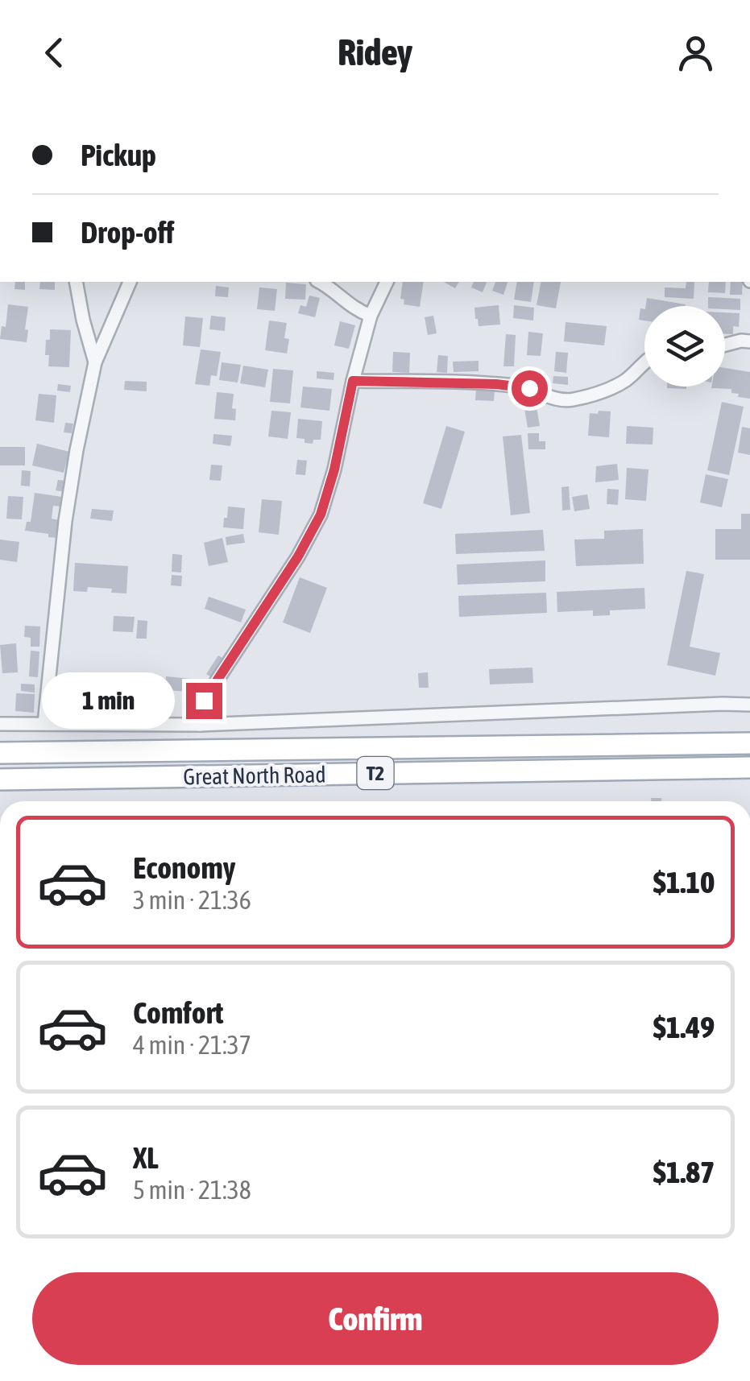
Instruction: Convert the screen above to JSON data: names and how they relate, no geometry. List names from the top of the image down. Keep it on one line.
{"streets":{"main road":["T2","Great North Road"]},"page":{"header":"Ridey","banner":["Pickup","Drop-off"],"bubble":"1 min","list":[{"name":"Economy","note":"3 min · 21:36","value":"$1.10"},{"name":"Comfort","note":"4 min · 21:37","value":"$1.49"},{"name":"XL","note":"5 min · 21:38","value":"$1.87"}],"buttons":"Confirm"}}
